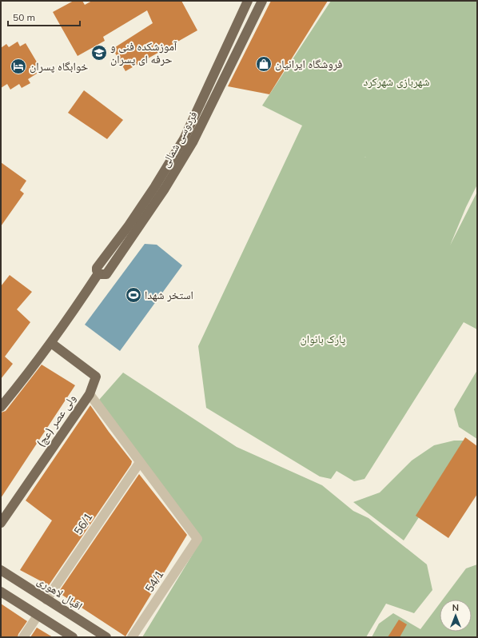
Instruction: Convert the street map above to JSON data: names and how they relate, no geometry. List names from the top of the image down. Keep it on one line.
{"streets":{"main road":["فردوسی شمالی","ولی عصر (عج)","اقبال لاهوری"],"street":["56/1","54/1"]},"crossings":[["فردوسی شمالی","ولی عصر (عج)"],["56/1","54/1"],["56/1","اقبال لاهوری"]],"parks":["شهربازی شهرکرد","پارک بانوان"],"places":{"school or university":["آموزشکده فنی و حرفه ای پسران"],"shop":["فروشگاه ایرانیان"],"hotel":["خوابگاه پسران"],"sports":["استخر شهدا"]},"scale_bar":"50 m","north":"top"}
